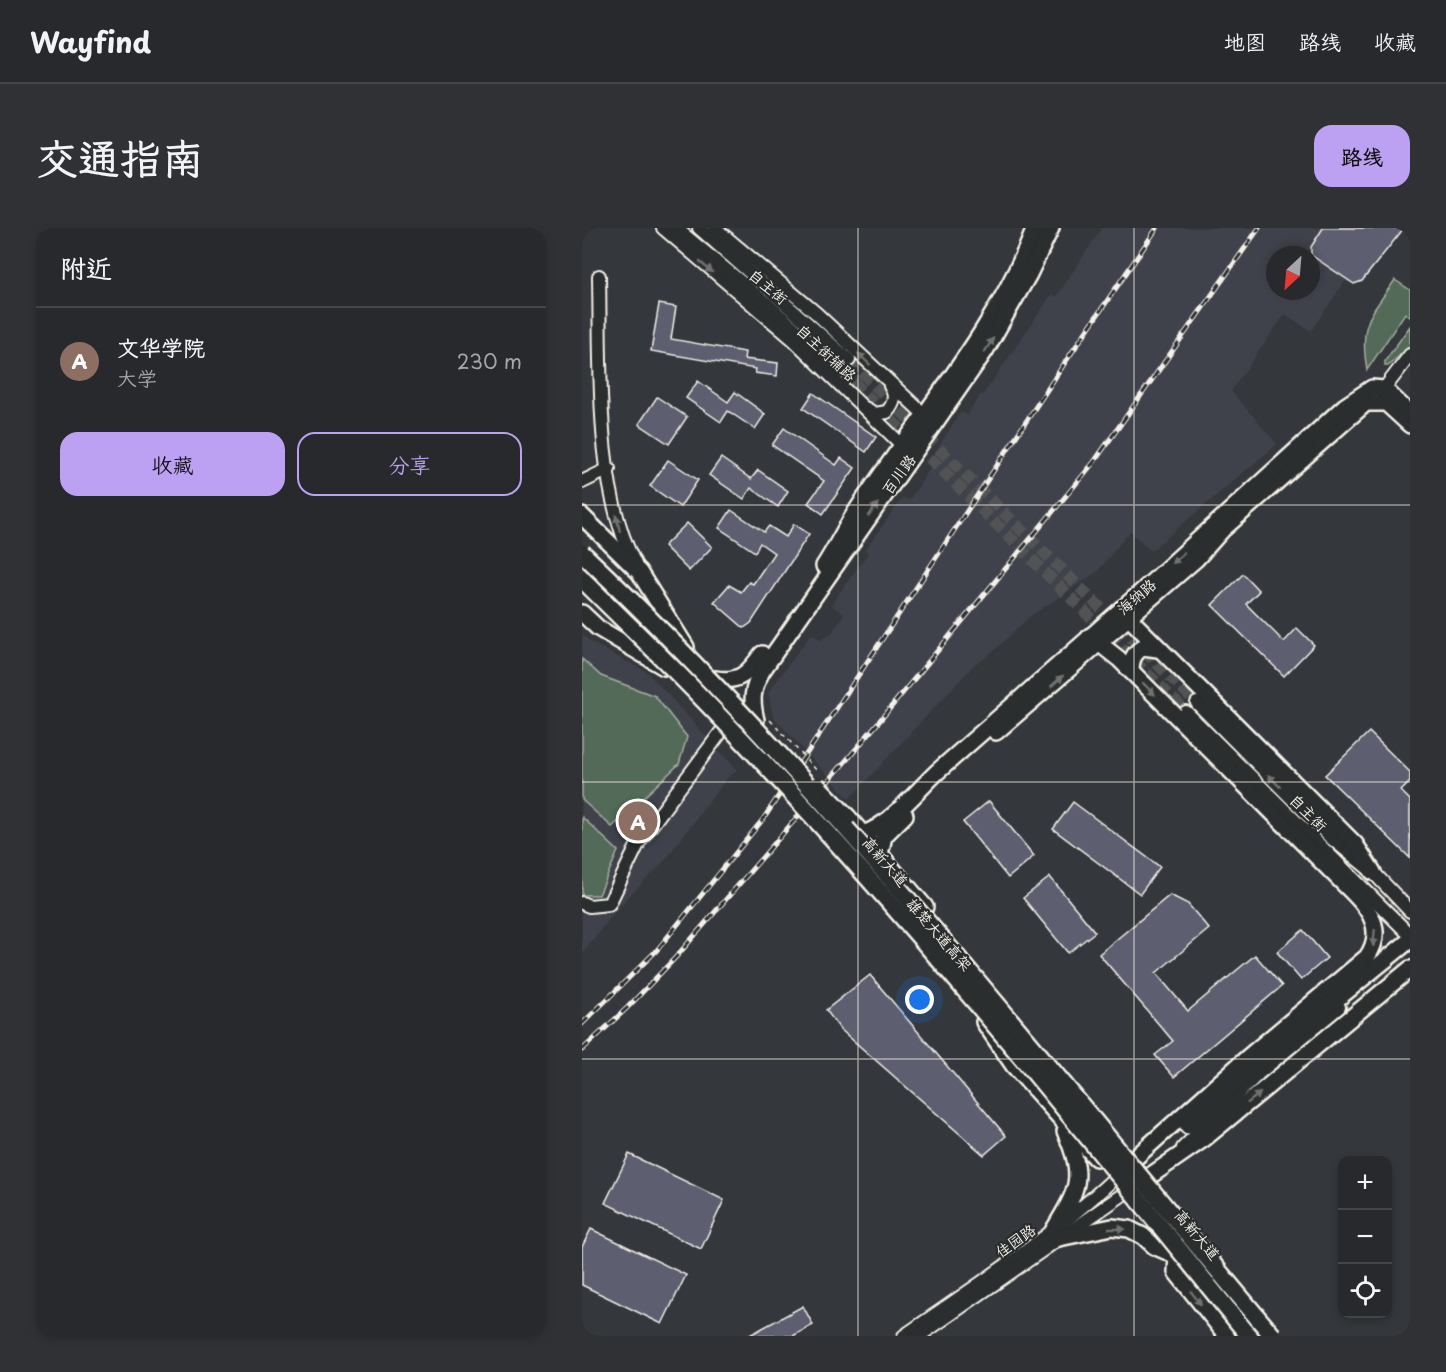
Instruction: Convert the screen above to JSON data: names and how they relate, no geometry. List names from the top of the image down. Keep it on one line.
{"streets":{"highway":["雄楚大道高架"],"main road":["百川路","海纳路","高新大道"],"street":["自主街","自主街辅路","佳园路"]},"crossings":[["自主街辅路","百川路"],["百川路","高新大道"],["海纳路","高新大道"],["高新大道","雄楚大道高架"],["高新大道","佳园路"]],"north":"bottom left","page":{"header":"Wayfind","nav":["地图","路线","收藏"],"title":"交通指南","buttons":["路线",["收藏","分享"]],"heading":"附近","list":[{"mark":"A","name":"文华学院","note":"大学","value":"230 m"}],"pins":"A","map_buttons":["+","−"]}}
